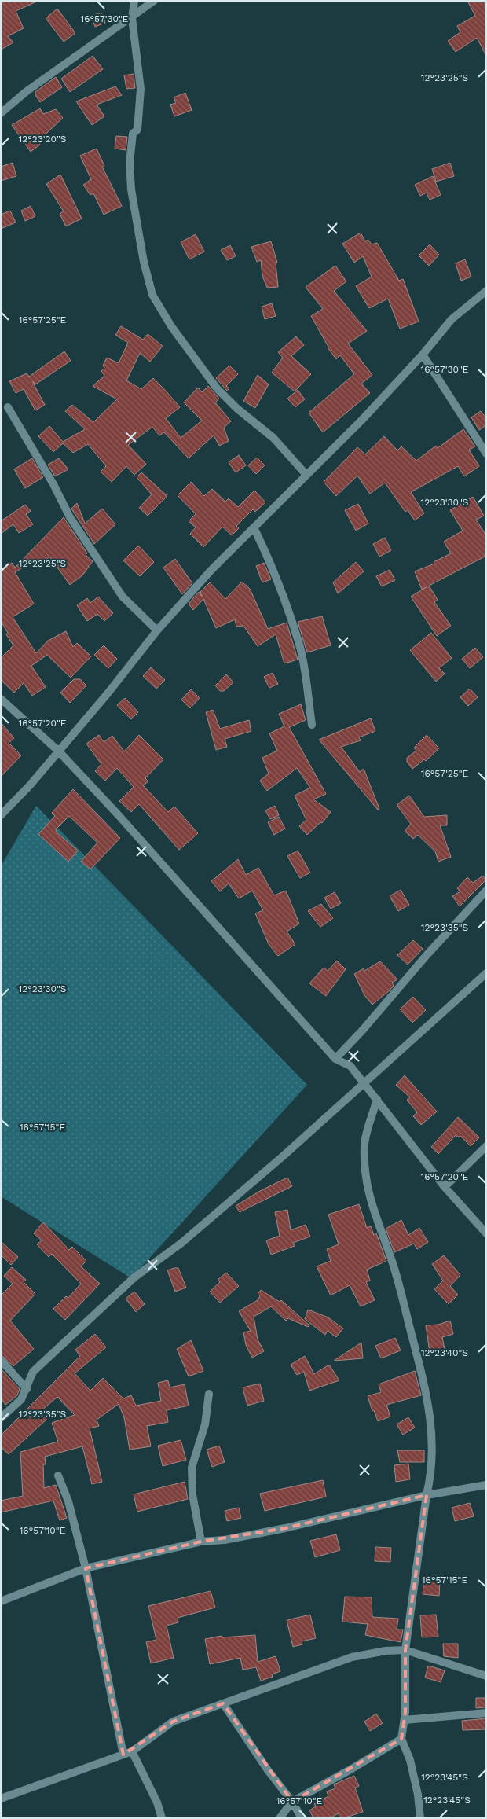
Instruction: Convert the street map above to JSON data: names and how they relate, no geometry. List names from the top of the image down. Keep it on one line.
{"coordinates":["16°57'30\"E","12°23'25\"S","12°23'20\"S","16°57'25\"E","12°23'30\"S","16°57'20\"E","12°23'35\"S","16°57'15\"E","12°23'40\"S","16°57'10\"E","12°23'45\"S"]}
